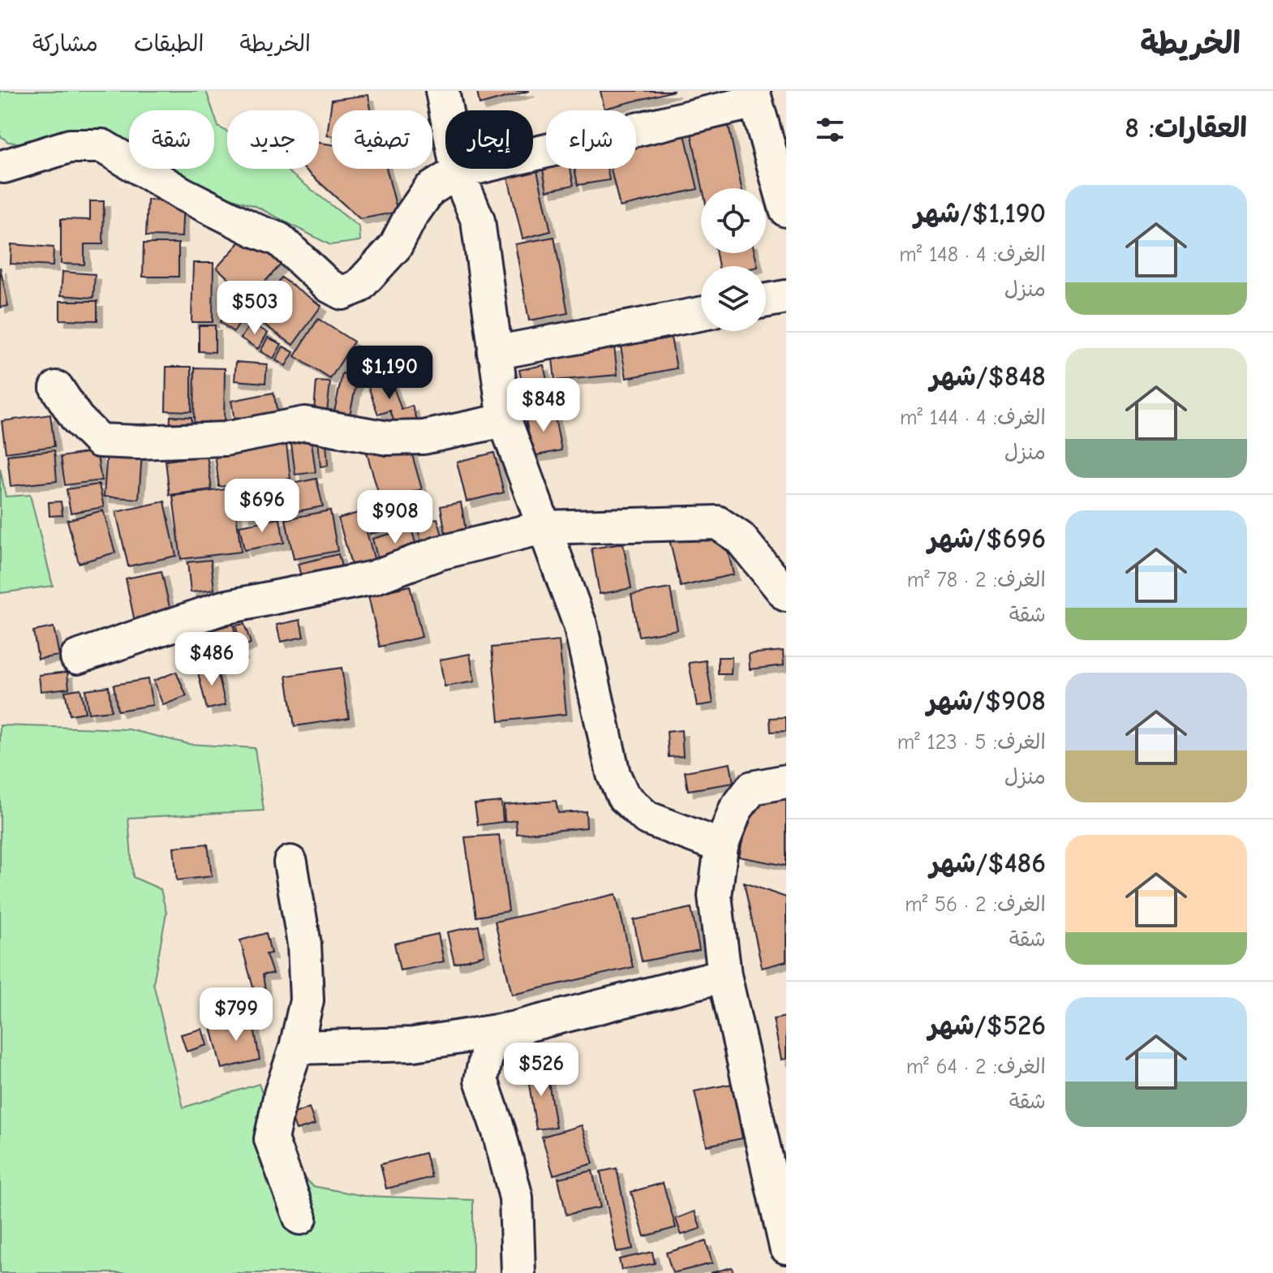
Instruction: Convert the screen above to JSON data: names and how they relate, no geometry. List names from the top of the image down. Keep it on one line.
{"page":{"header":"الخريطة","nav":["الخريطة","الطبقات","مشاركة"],"heading":"العقارات: 8","chip":["شراء","إيجار","تصفية","جديد","شقة"],"list":[{"name":"$1,190/شهر","note":"الغرف: 4 · 148 m² · منزل"},{"name":"$848/شهر","note":"الغرف: 4 · 144 m² · منزل"},{"name":"$696/شهر","note":"الغرف: 2 · 78 m² · شقة"},{"name":"$908/شهر","note":"الغرف: 5 · 123 m² · منزل"},{"name":"$486/شهر","note":"الغرف: 2 · 56 m² · شقة"},{"name":"$526/شهر","note":"الغرف: 2 · 64 m² · شقة"}],"price":["$503","$1,190","$848","$696","$908","$486","$799","$526"]}}
